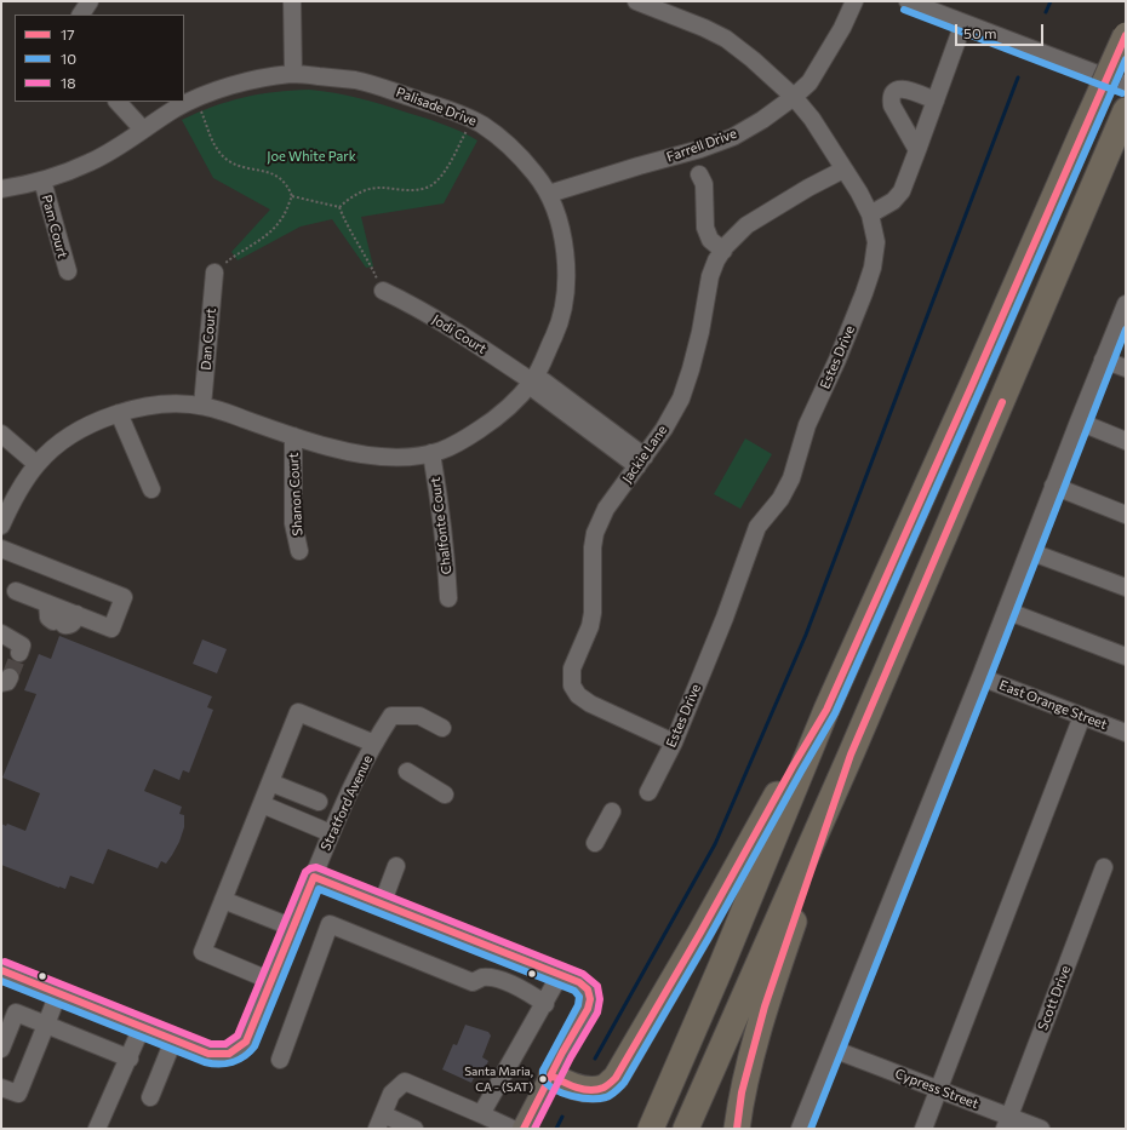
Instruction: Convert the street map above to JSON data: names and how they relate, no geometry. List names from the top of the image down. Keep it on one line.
{"streets":{"street":["Palisade Drive","Farrell Drive","Pam Court","Jodi Court","Dan Court","Estes Drive","Jackie Lane","Shanon Court","Chalfonte Court","East Orange Street","Stratford Avenue","Scott Drive","Cypress Street"]},"crossings":[["Palisade Drive","Farrell Drive"],["Palisade Drive","Pam Court"],["Palisade Drive","Jodi Court"],["Palisade Drive","Dan Court"],["Palisade Drive","Shanon Court"],["Palisade Drive","Chalfonte Court"],["Farrell Drive","Estes Drive"],["Jodi Court","Jackie Lane"],["Estes Drive","Jackie Lane"],["Scott Drive","Cypress Street"]],"parks":["Joe White Park"],"places":["Santa Maria, CA - (SAT)"],"lines":["transit line 10","transit line 17","transit line 18"],"legend":["17","10","18"],"scale_bar":"50 m"}
